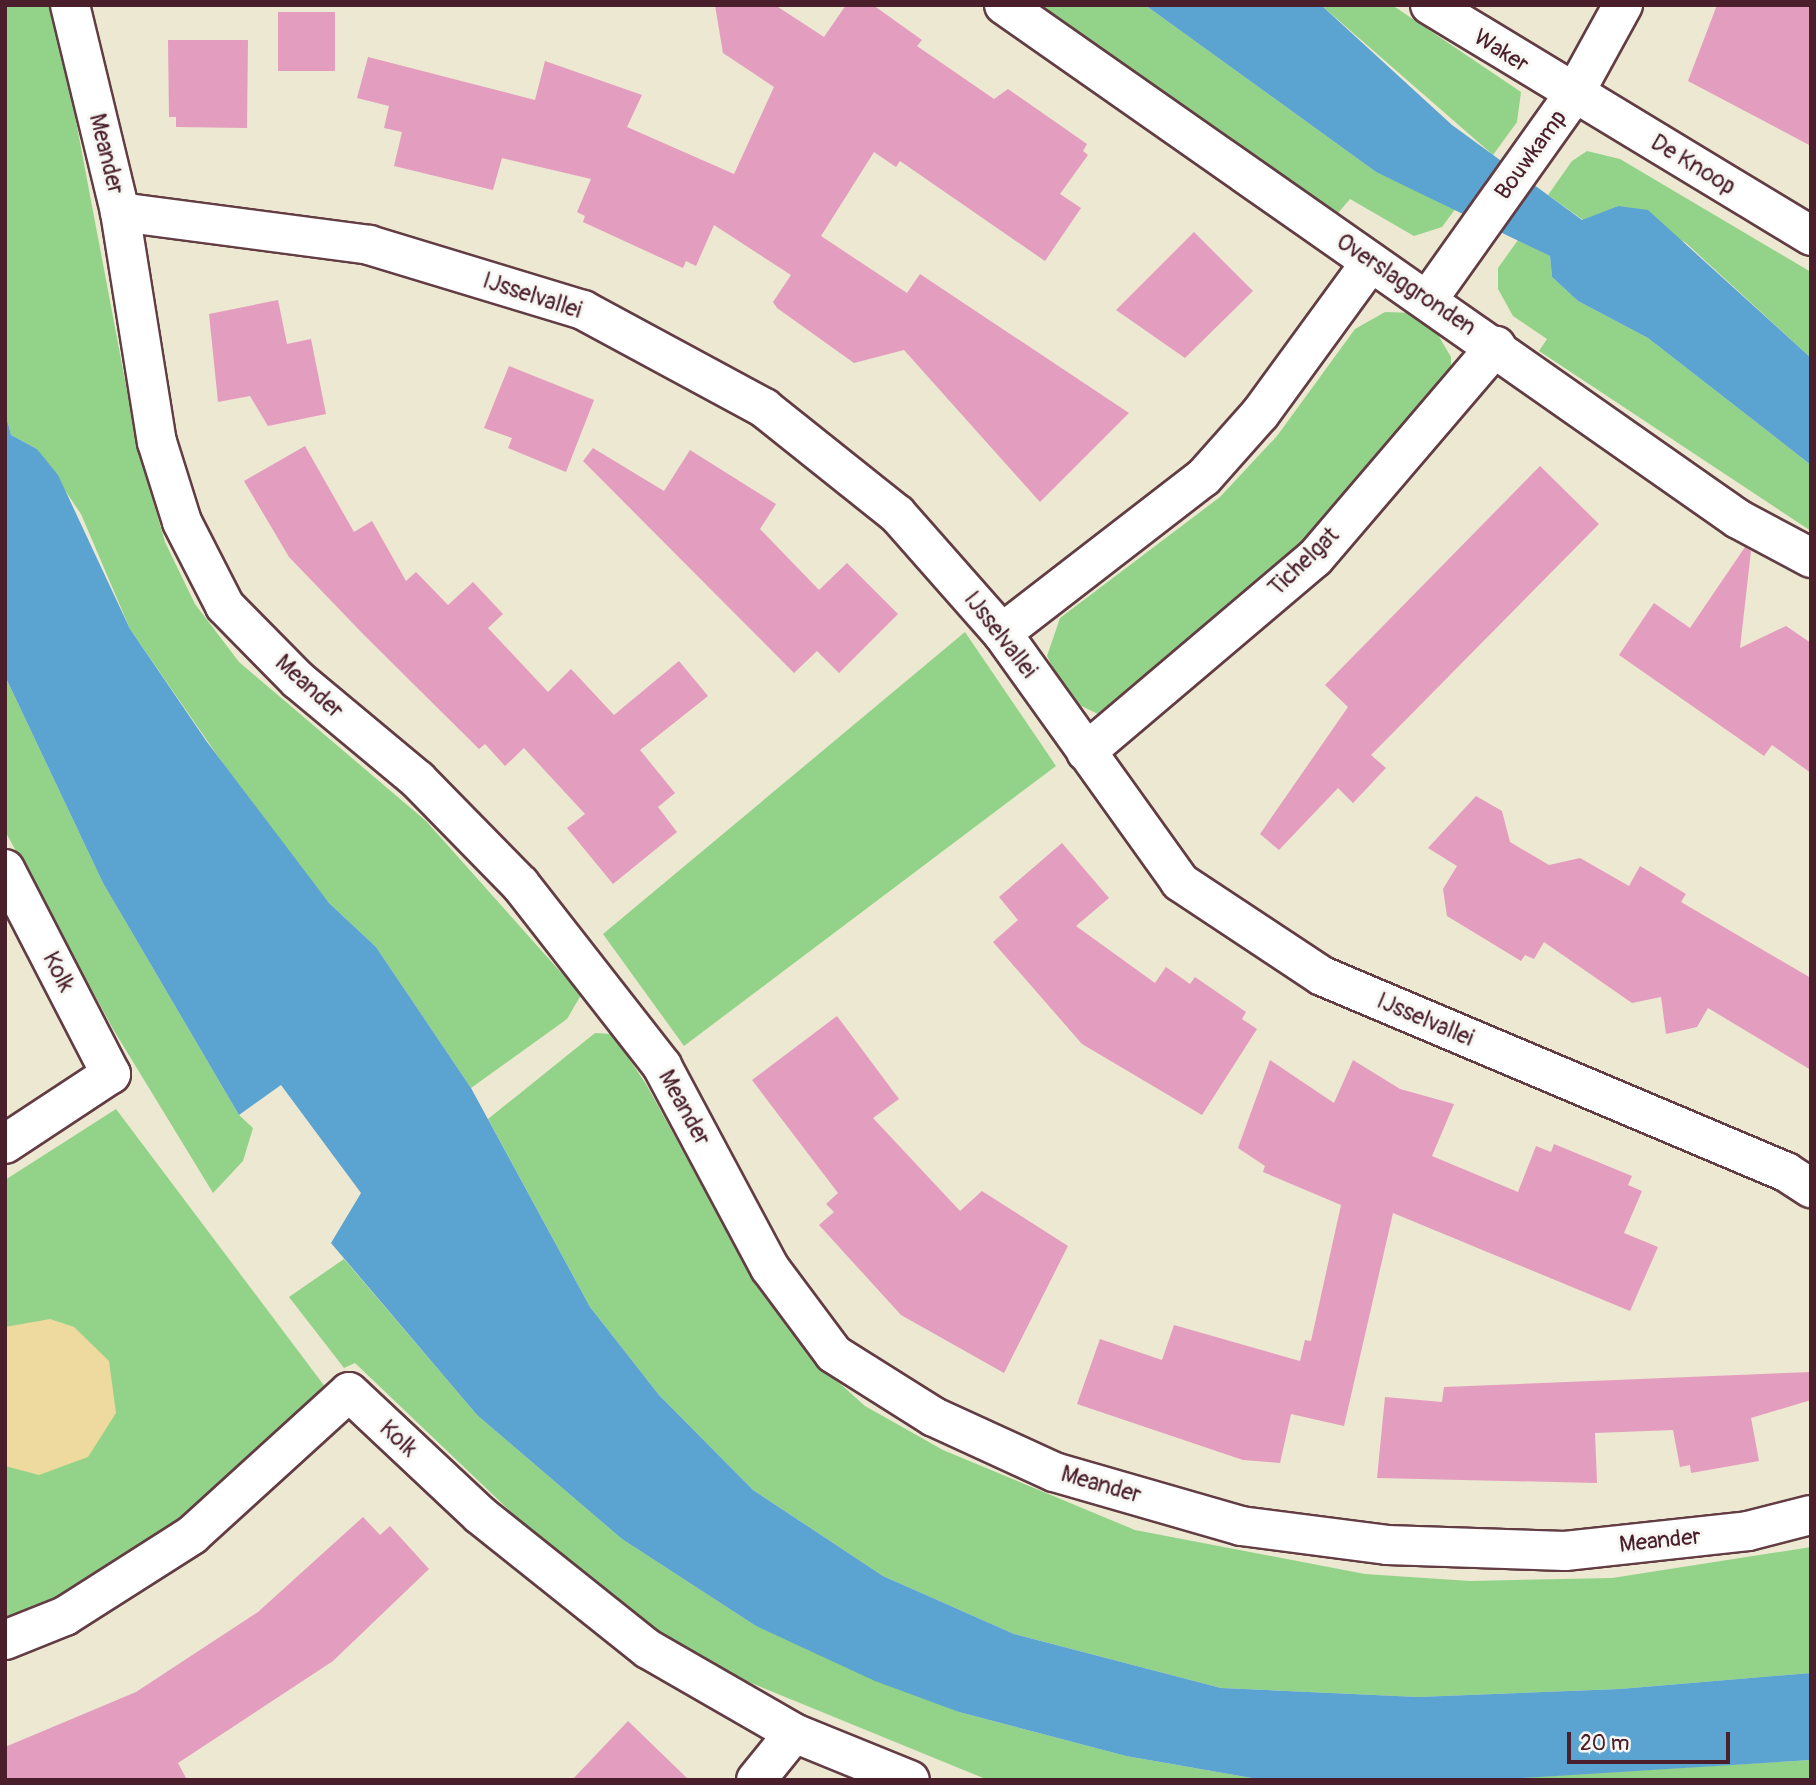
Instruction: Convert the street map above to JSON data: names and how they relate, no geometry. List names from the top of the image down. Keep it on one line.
{"streets":{"street":["Waker","Meander","Bouwkamp","De Knoop","Overslaggronden","IJsselvallei","Tichelgat","Kolk"]},"crossings":[["Waker","Bouwkamp"],["Waker","De Knoop"],["Meander","IJsselvallei"],["Bouwkamp","De Knoop"],["Bouwkamp","Overslaggronden"],["Overslaggronden","Tichelgat"],["IJsselvallei","Tichelgat"]],"scale_bar":"20 m"}
